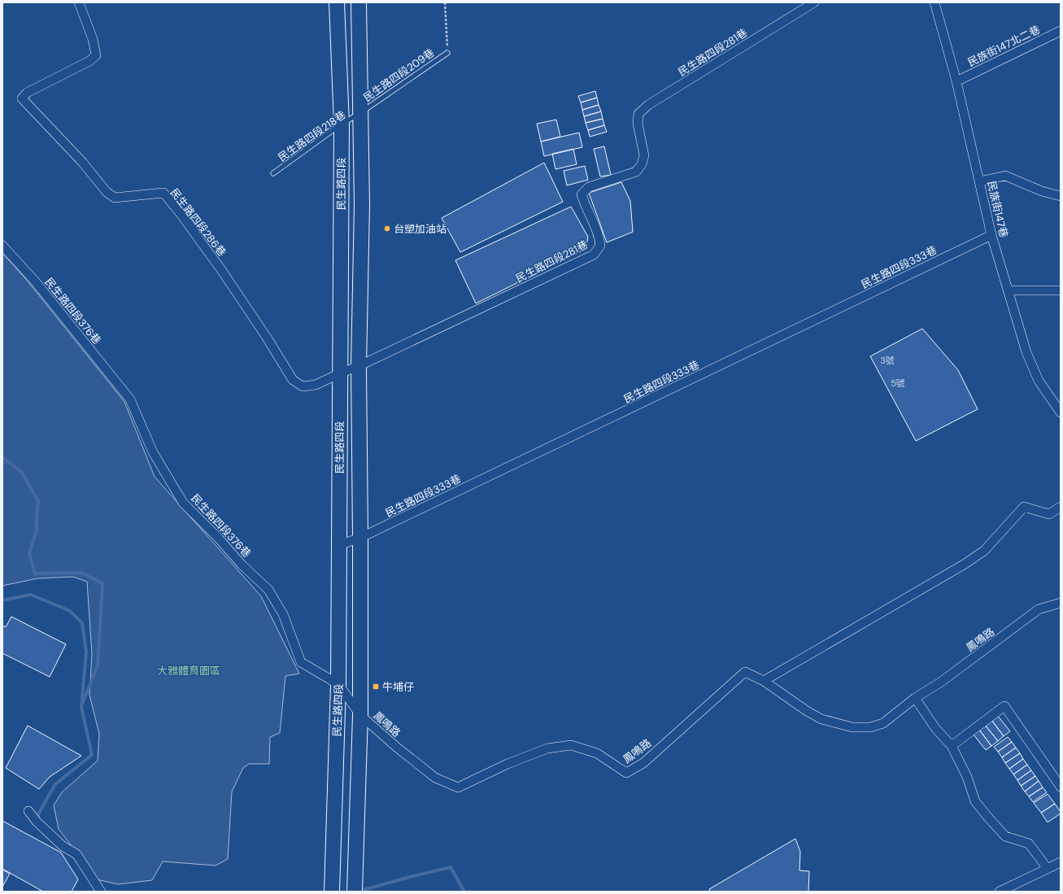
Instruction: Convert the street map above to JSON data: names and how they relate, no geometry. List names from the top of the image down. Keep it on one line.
{"streets":{"main road":["民生路四段"],"street":["民族街147北二巷","民生路四段281巷","民族街147巷","民生路四段286巷","民生路四段333巷","民生路四段376巷","鳳鳴路"],"lane":["民生路四段209巷","民生路四段218巷"]},"crossings":[["民族街147北二巷","民族街147巷"],["民生路四段281巷","民生路四段"],["民生路四段281巷","民生路四段286巷"],["民生路四段209巷","民生路四段218巷"],["民生路四段209巷","民生路四段"],["民生路四段218巷","民生路四段"],["民生路四段","民生路四段286巷"],["民生路四段","民生路四段333巷"],["民生路四段","民生路四段376巷"],["民生路四段","鳳鳴路"],["民族街147巷","民生路四段333巷"],["民生路四段376巷","鳳鳴路"]],"parks":["大雅體育園區"],"places":{"other":["台塑加油站"],"transit":["牛埔仔"]},"house_numbers":["3號","5號"]}
